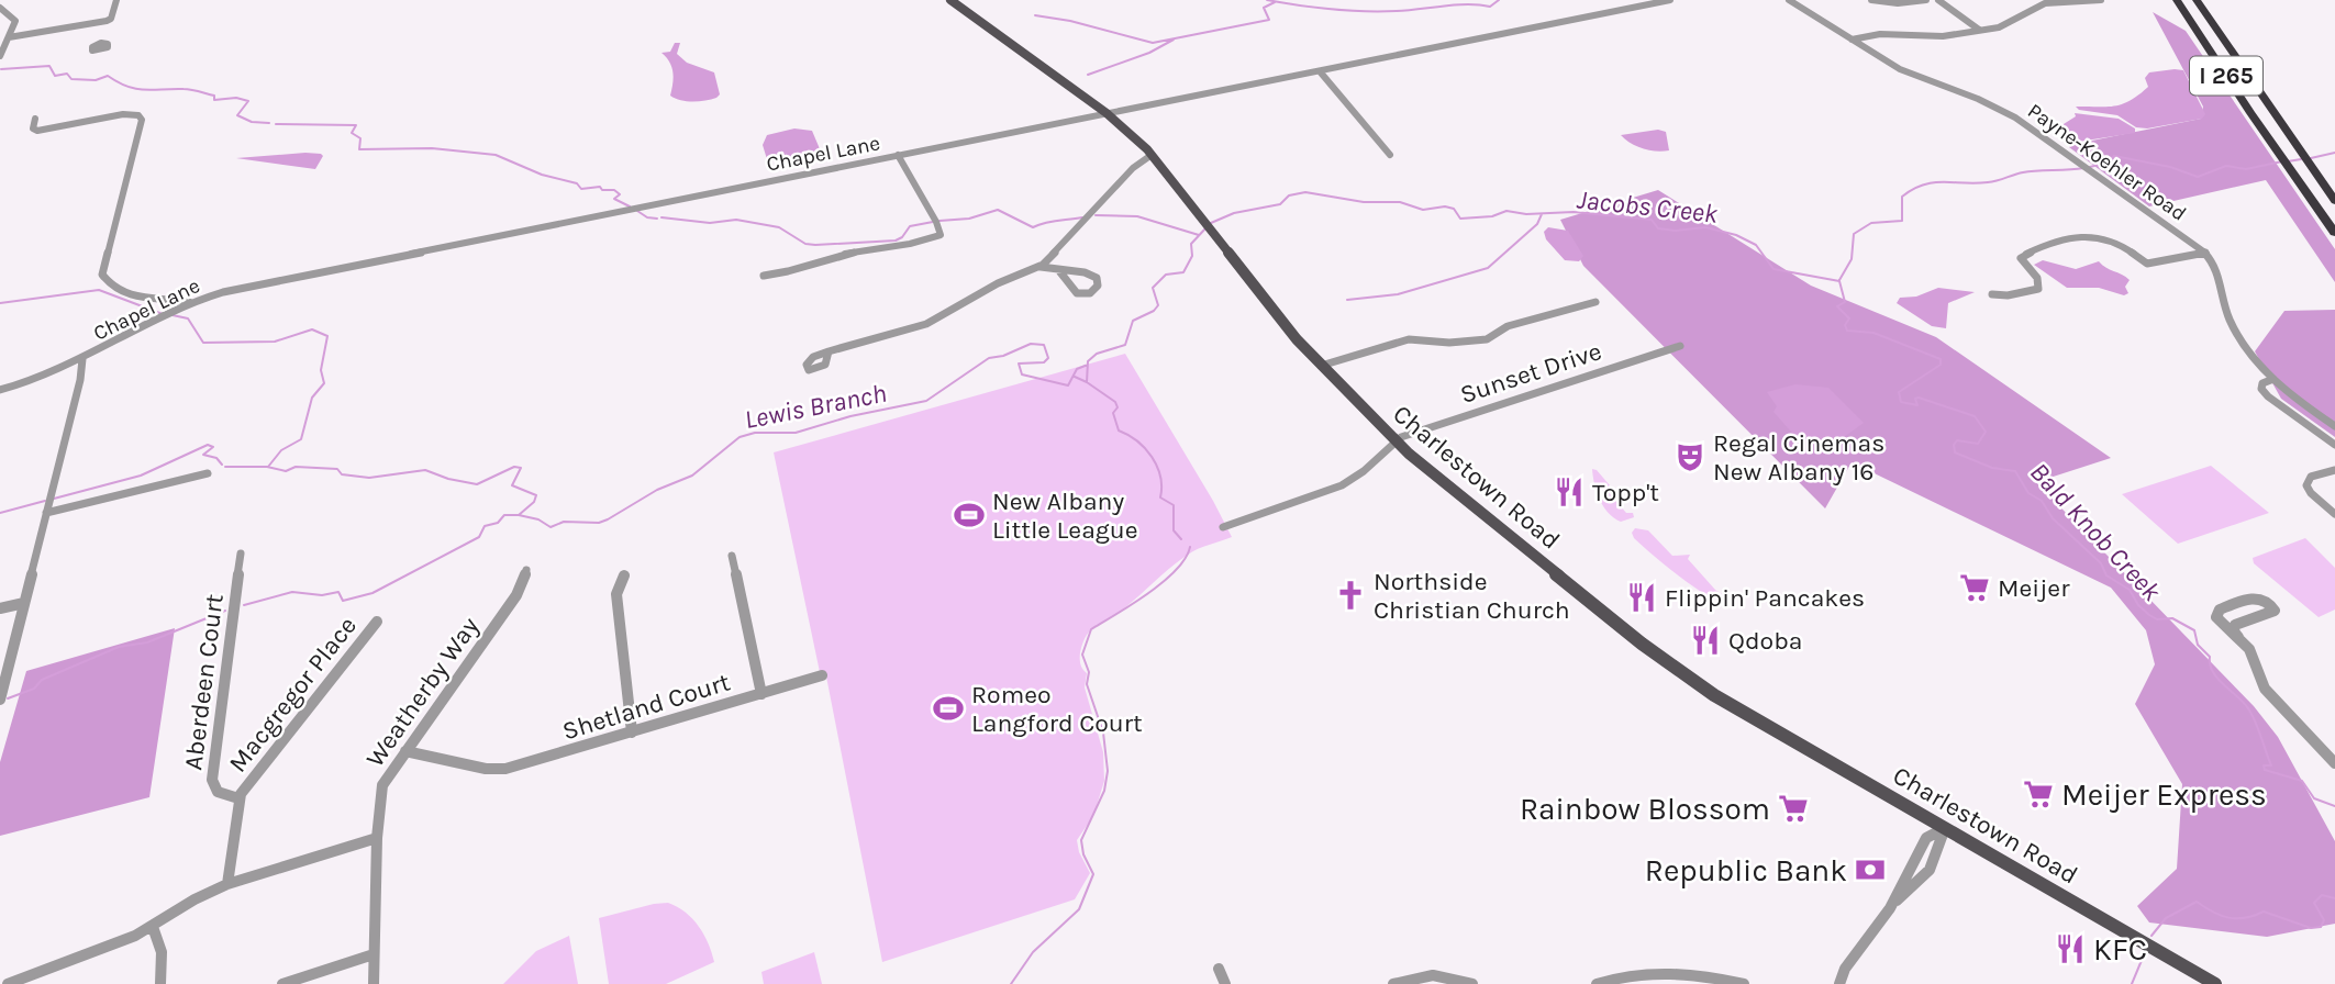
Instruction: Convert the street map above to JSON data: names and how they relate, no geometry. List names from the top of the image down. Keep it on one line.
{"streets":{"highway":["I 265"],"main road":["Charlestown Road"],"street":["Chapel Lane","Payne-Koehler Road","Sunset Drive","Aberdeen Court","Weatherby Way","Macgregor Place","Shetland Court"]},"crossings":[["Chapel Lane","Charlestown Road"],["Sunset Drive","Charlestown Road"],["Aberdeen Court","Macgregor Place"],["Weatherby Way","Shetland Court"]],"water":["Jacobs Creek","Lewis Branch","Bald Knob Creek"],"places":{"theatre":["Regal Cinemas New Albany 16"],"restaurant":["Topp't","Flippin' Pancakes","Qdoba","KFC"],"sports":["New Albany Little League","Romeo Langford Court"],"supermarket":["Meijer","Meijer Express","Rainbow Blossom"],"church":["Northside Christian Church"],"bank":["Republic Bank"]}}
